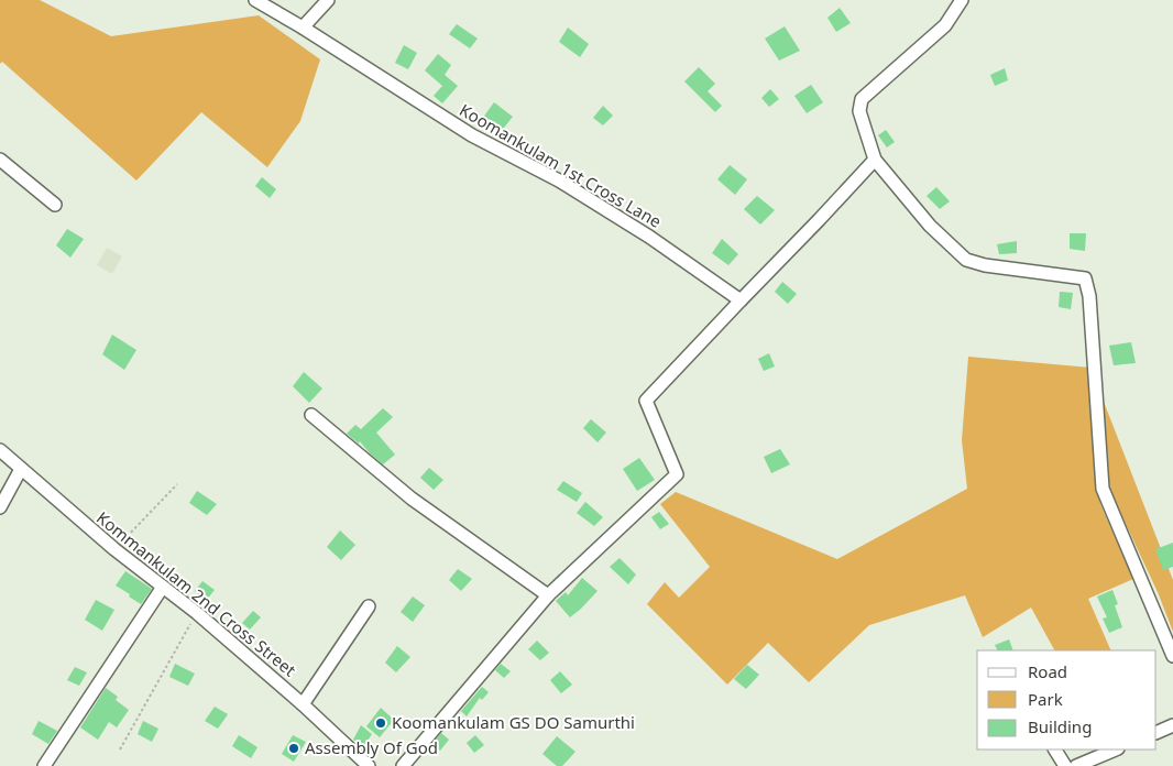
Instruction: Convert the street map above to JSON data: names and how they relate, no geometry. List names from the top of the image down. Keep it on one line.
{"streets":{"street":["Koomankulam 1st Cross Lane","Kommankulam 2nd Cross Street"]},"places":["Koomankulam GS DO Samurthi","Assembly Of God"],"legend":["Road","Park","Building"]}
